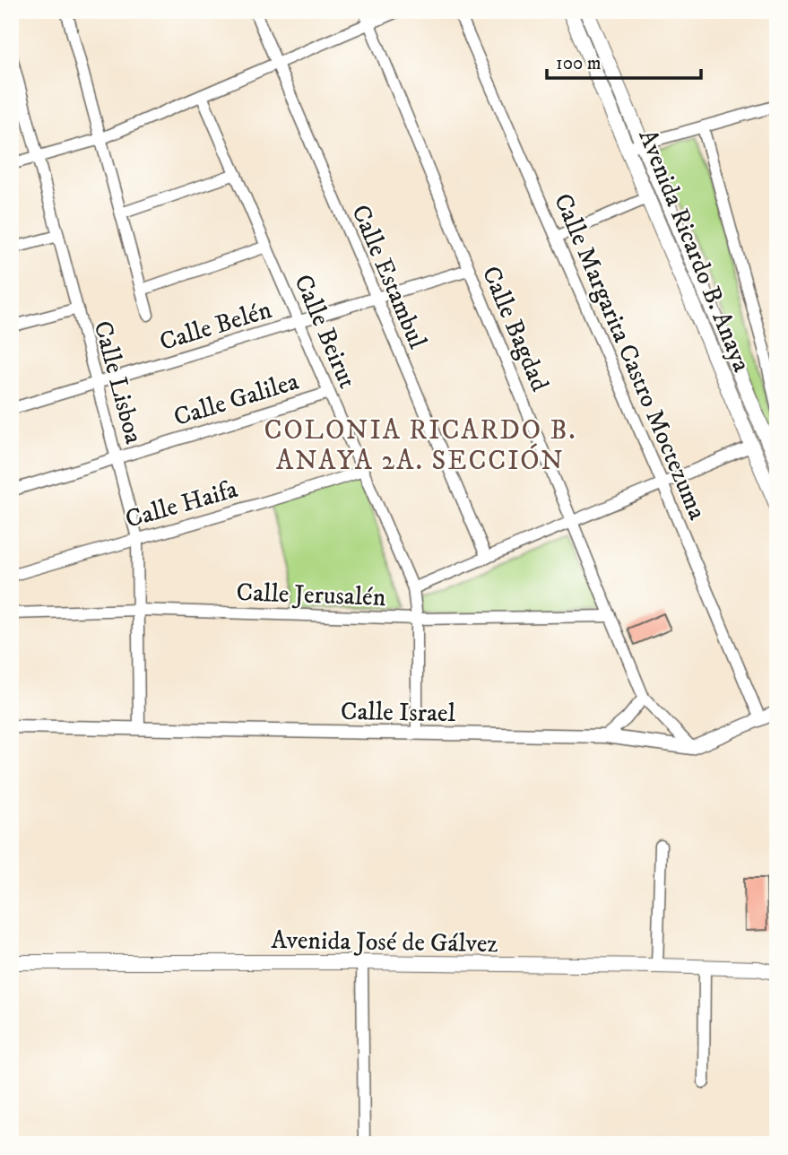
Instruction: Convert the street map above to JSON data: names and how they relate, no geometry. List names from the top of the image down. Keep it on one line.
{"streets":{"main road":["Avenida Ricardo B. Anaya","Avenida José de Gálvez"],"street":["Calle Estambul","Calle Belén","Calle Bagdad","Calle Beirut","Calle Margarita Castro Moctezuma","Calle Lisboa","Calle Galilea","Calle Haifa","Calle Jerusalén","Calle Israel"]},"crossings":[["Calle Estambul","Calle Belén"],["Calle Belén","Calle Bagdad"],["Calle Belén","Calle Beirut"],["Calle Belén","Calle Lisboa"],["Calle Bagdad","Calle Jerusalén"],["Calle Bagdad","Calle Israel"],["Calle Beirut","Calle Galilea"],["Calle Beirut","Calle Haifa"],["Calle Beirut","Calle Jerusalén"],["Calle Beirut","Calle Israel"],["Calle Lisboa","Calle Galilea"],["Calle Lisboa","Calle Haifa"],["Calle Lisboa","Calle Jerusalén"],["Calle Lisboa","Calle Israel"]],"districts":["COLONIA RICARDO B. ANAYA 2A. SECCIÓN"],"scale_bar":"100 m"}
